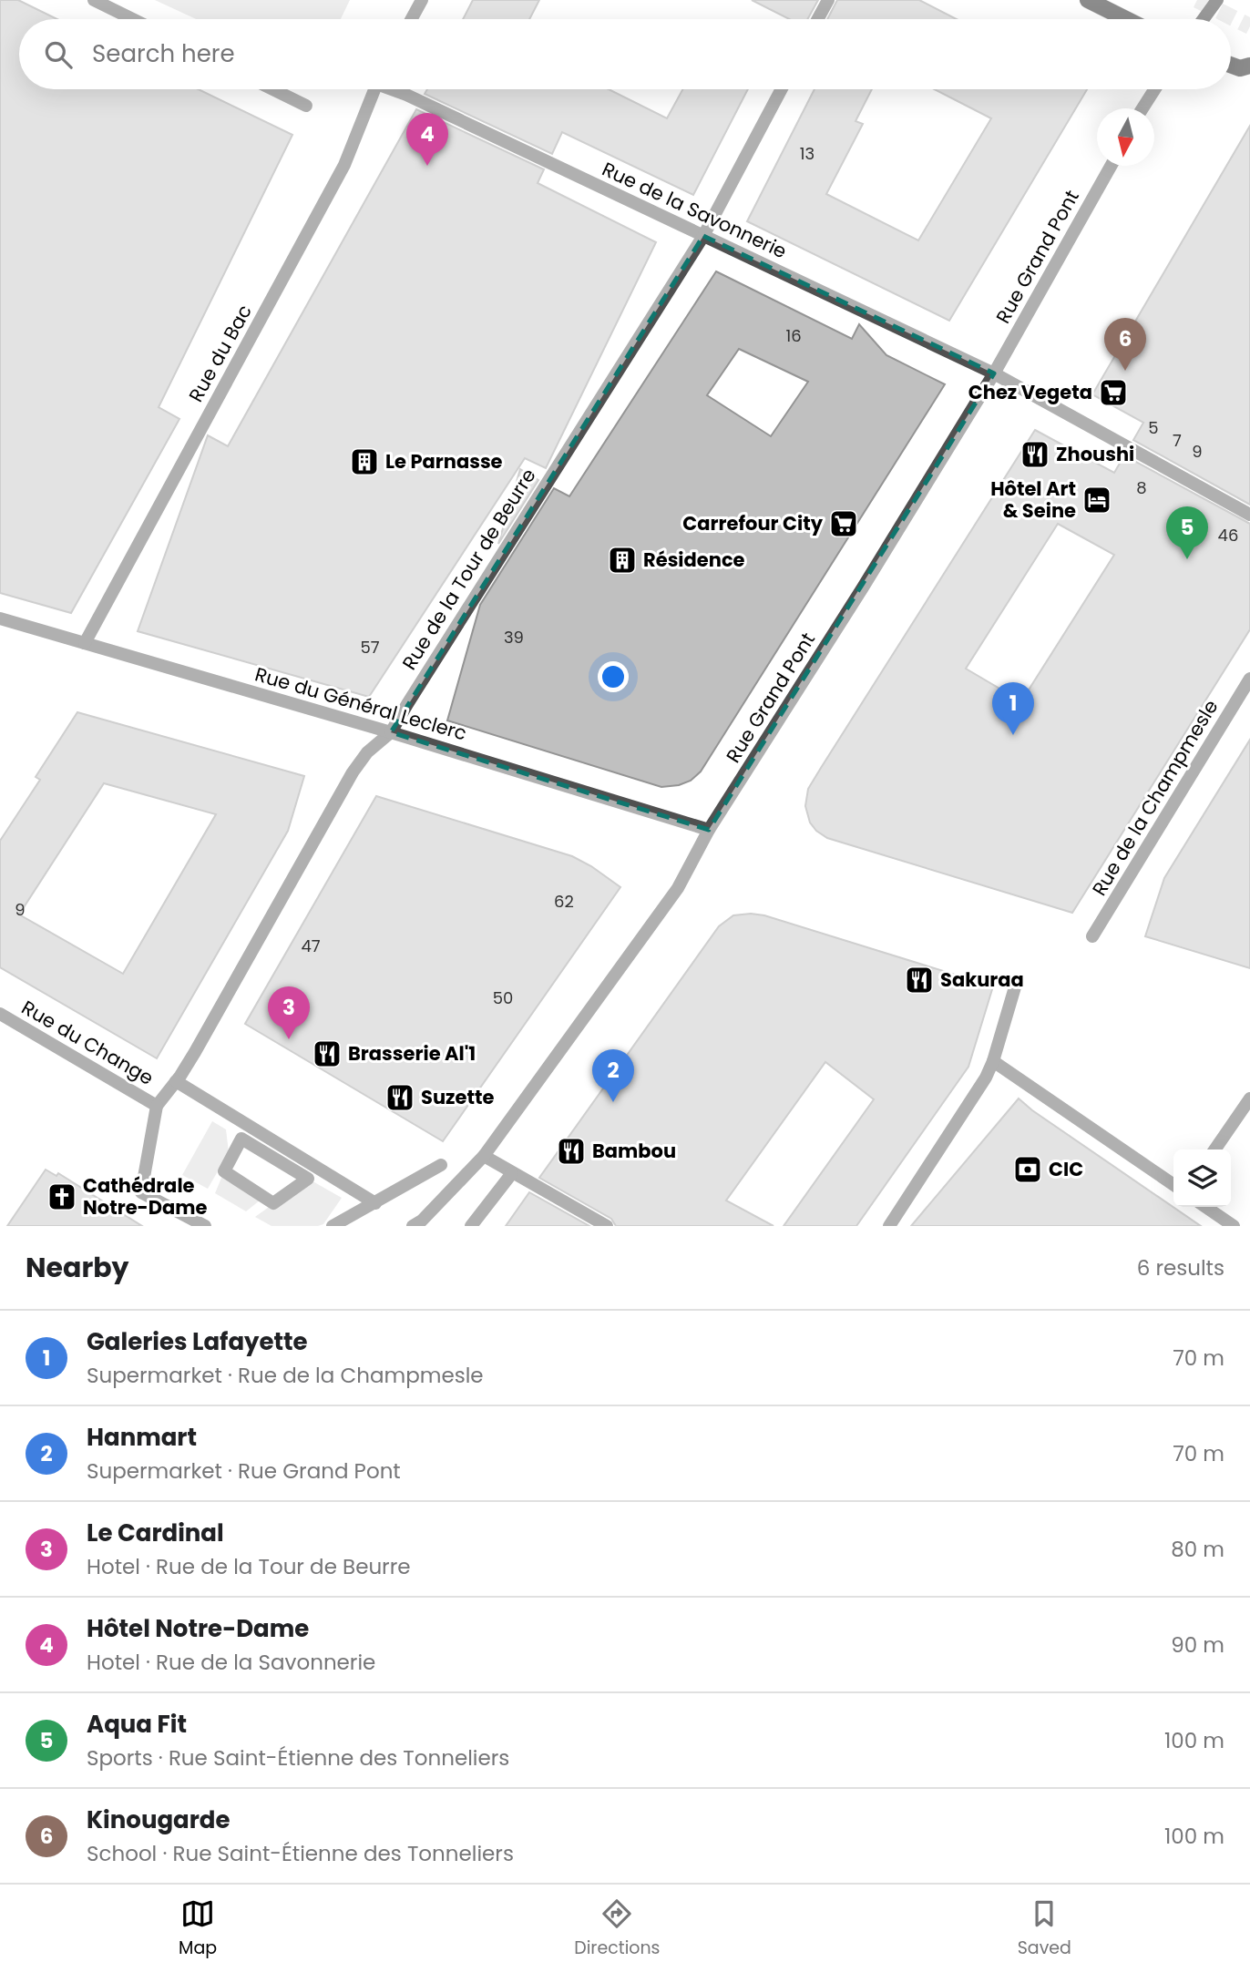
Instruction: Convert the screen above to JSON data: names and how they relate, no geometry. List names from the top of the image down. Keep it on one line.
{"streets":{"street":["Rue de la Savonnerie","Rue Grand Pont","Rue du Bac","Rue de la Tour de Beurre","Rue du Général Leclerc","Rue de la Champmesle","Rue du Change"]},"crossings":[["Rue de la Savonnerie","Rue Grand Pont"],["Rue de la Savonnerie","Rue de la Tour de Beurre"],["Rue Grand Pont","Rue du Général Leclerc"],["Rue du Bac","Rue du Général Leclerc"],["Rue de la Tour de Beurre","Rue du Général Leclerc"],["Rue de la Tour de Beurre","Rue du Change"]],"places":{"supermarket":["Chez Vegeta","Carrefour City"],"restaurant":["Zhoushi","Sakuraa","Brasserie Al'1","Suzette","Bambou"],"building":["Le Parnasse","Résidence"],"hotel":["Hôtel Art & Seine"],"bank":["CIC"],"church":["Cathédrale Notre-Dame"]},"house_numbers":["13","16","5","7","9","8","46","39","57","62","9","47","50"],"north":"bottom","page":{"search":"Search here","pins":["4","6","5","1","3","2"],"heading":["Nearby","6 results"],"list":[{"mark":"1","name":"Galeries Lafayette","note":"Supermarket · Rue de la Champmesle","value":"70 m"},{"mark":"2","name":"Hanmart","note":"Supermarket · Rue Grand Pont","value":"70 m"},{"mark":"3","name":"Le Cardinal","note":"Hotel · Rue de la Tour de Beurre","value":"80 m"},{"mark":"4","name":"Hôtel Notre-Dame","note":"Hotel · Rue de la Savonnerie","value":"90 m"},{"mark":"5","name":"Aqua Fit","note":"Sports · Rue Saint-Étienne des Tonneliers","value":"100 m"},{"mark":"6","name":"Kinougarde","note":"School · Rue Saint-Étienne des Tonneliers","value":"100 m"}],"nav":["Map","Directions","Saved"]}}
